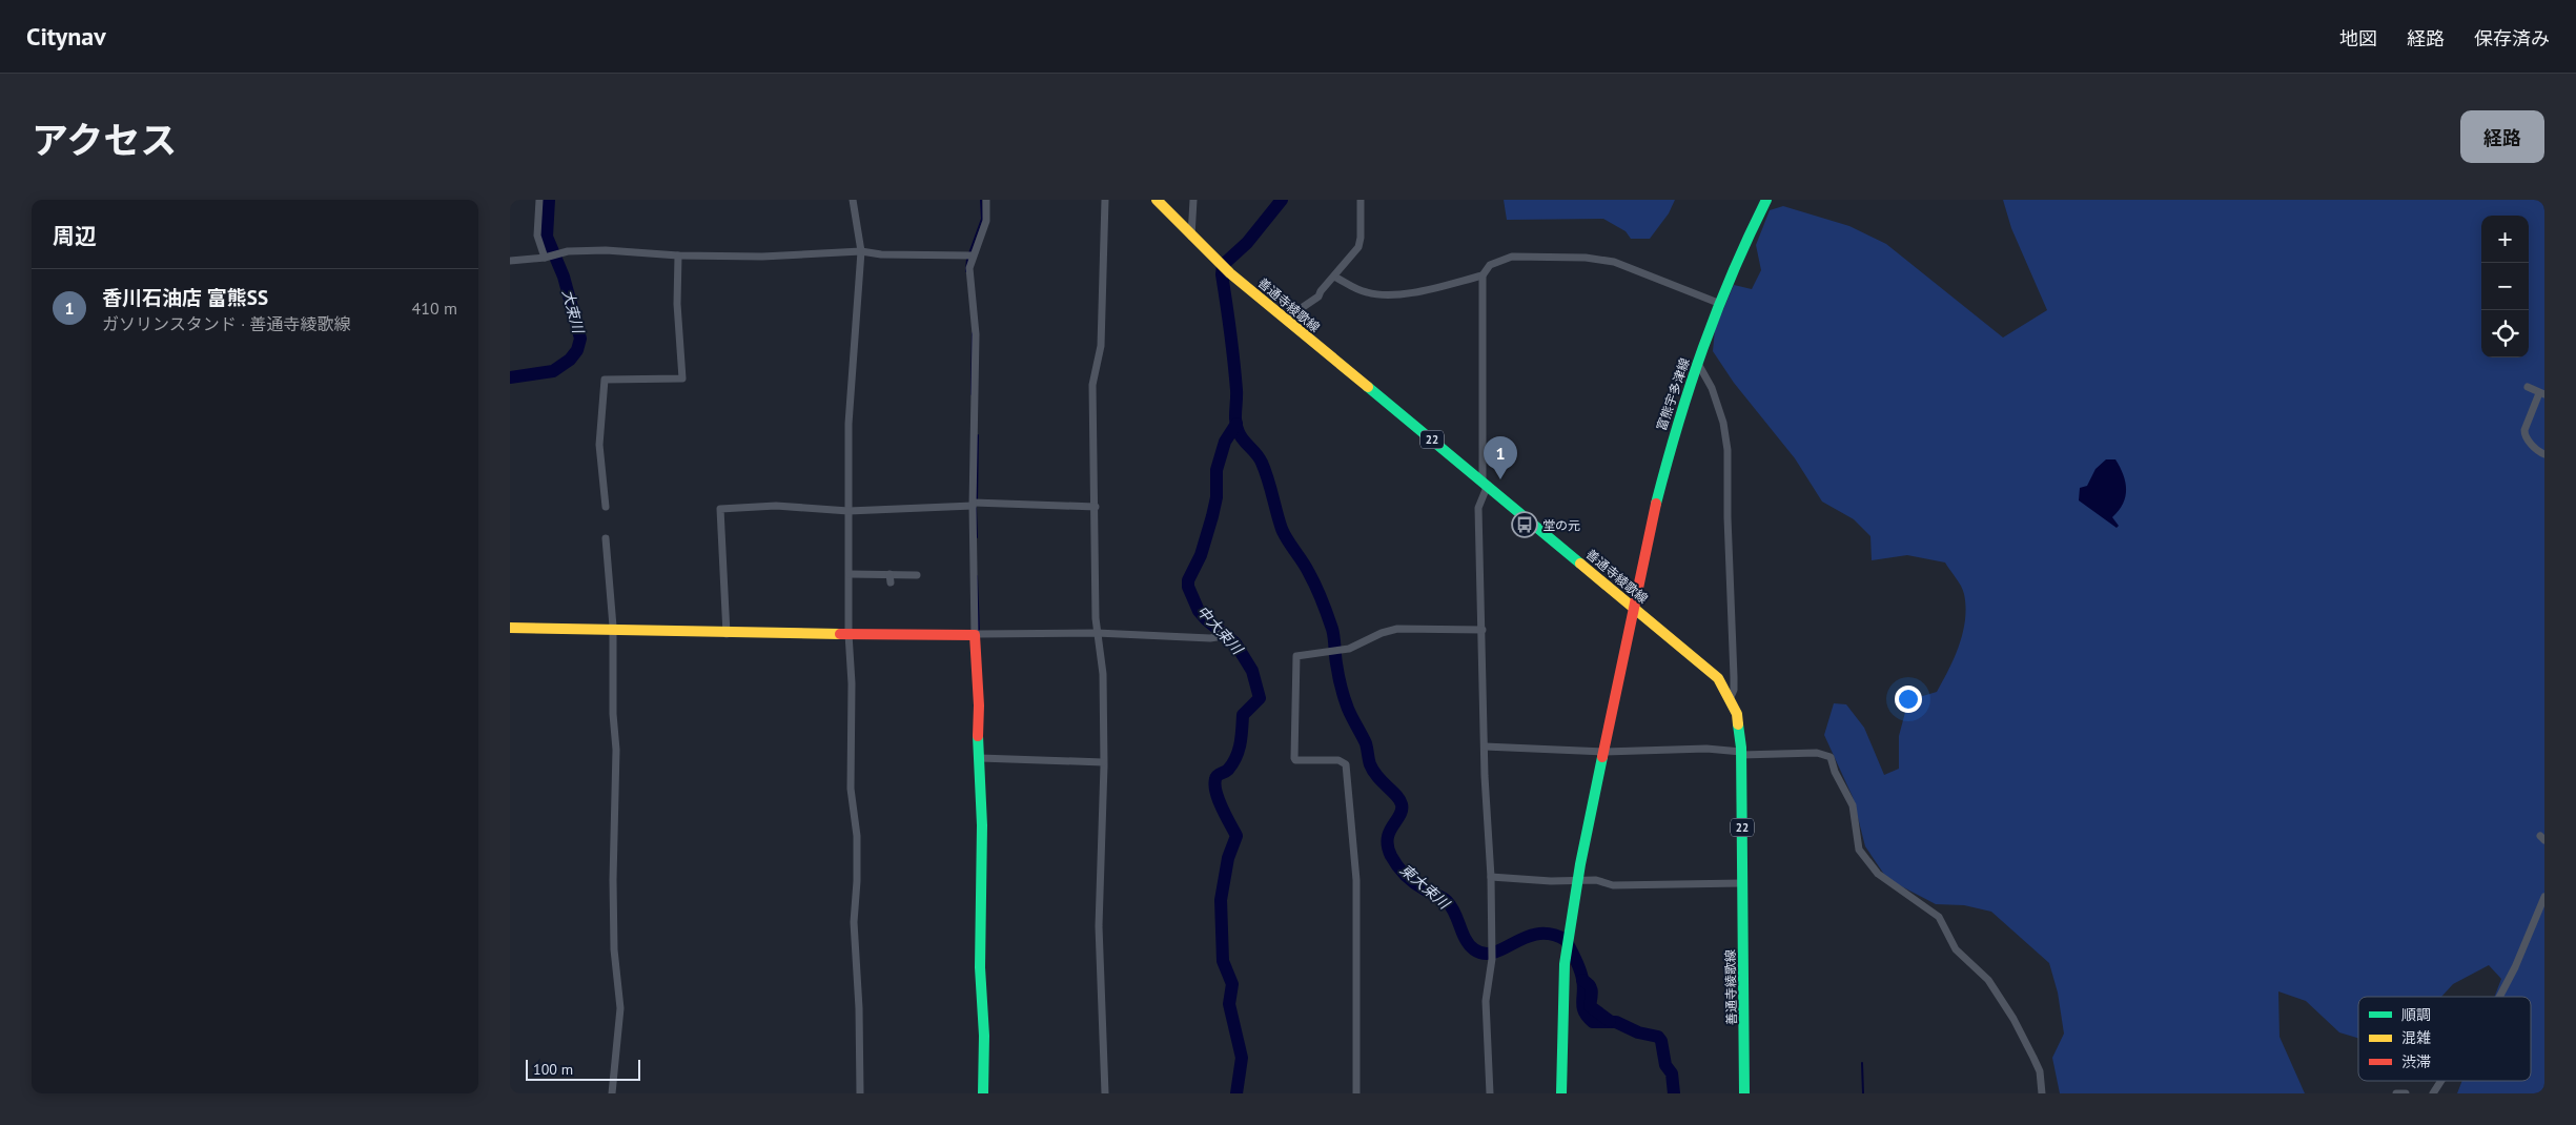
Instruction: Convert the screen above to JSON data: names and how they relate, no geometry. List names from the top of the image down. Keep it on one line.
{"streets":{"main road":["善通寺綾歌線","富熊宇多津線","22"]},"crossings":[["善通寺綾歌線","富熊宇多津線"]],"water":["大束川","中大束川","東大束川"],"places":{"bus stop":["堂の元"]},"legend":["順調","混雑","渋滞"],"scale_bar":"100 m","page":{"header":"Citynav","nav":["地図","経路","保存済み"],"title":"アクセス","buttons":"経路","heading":"周辺","map_buttons":["+","−"],"list":[{"mark":"1","name":"香川石油店 富熊SS","note":"ガソリンスタンド · 善通寺綾歌線","value":"410 m"}],"pins":"1","scale":"100 m"}}
